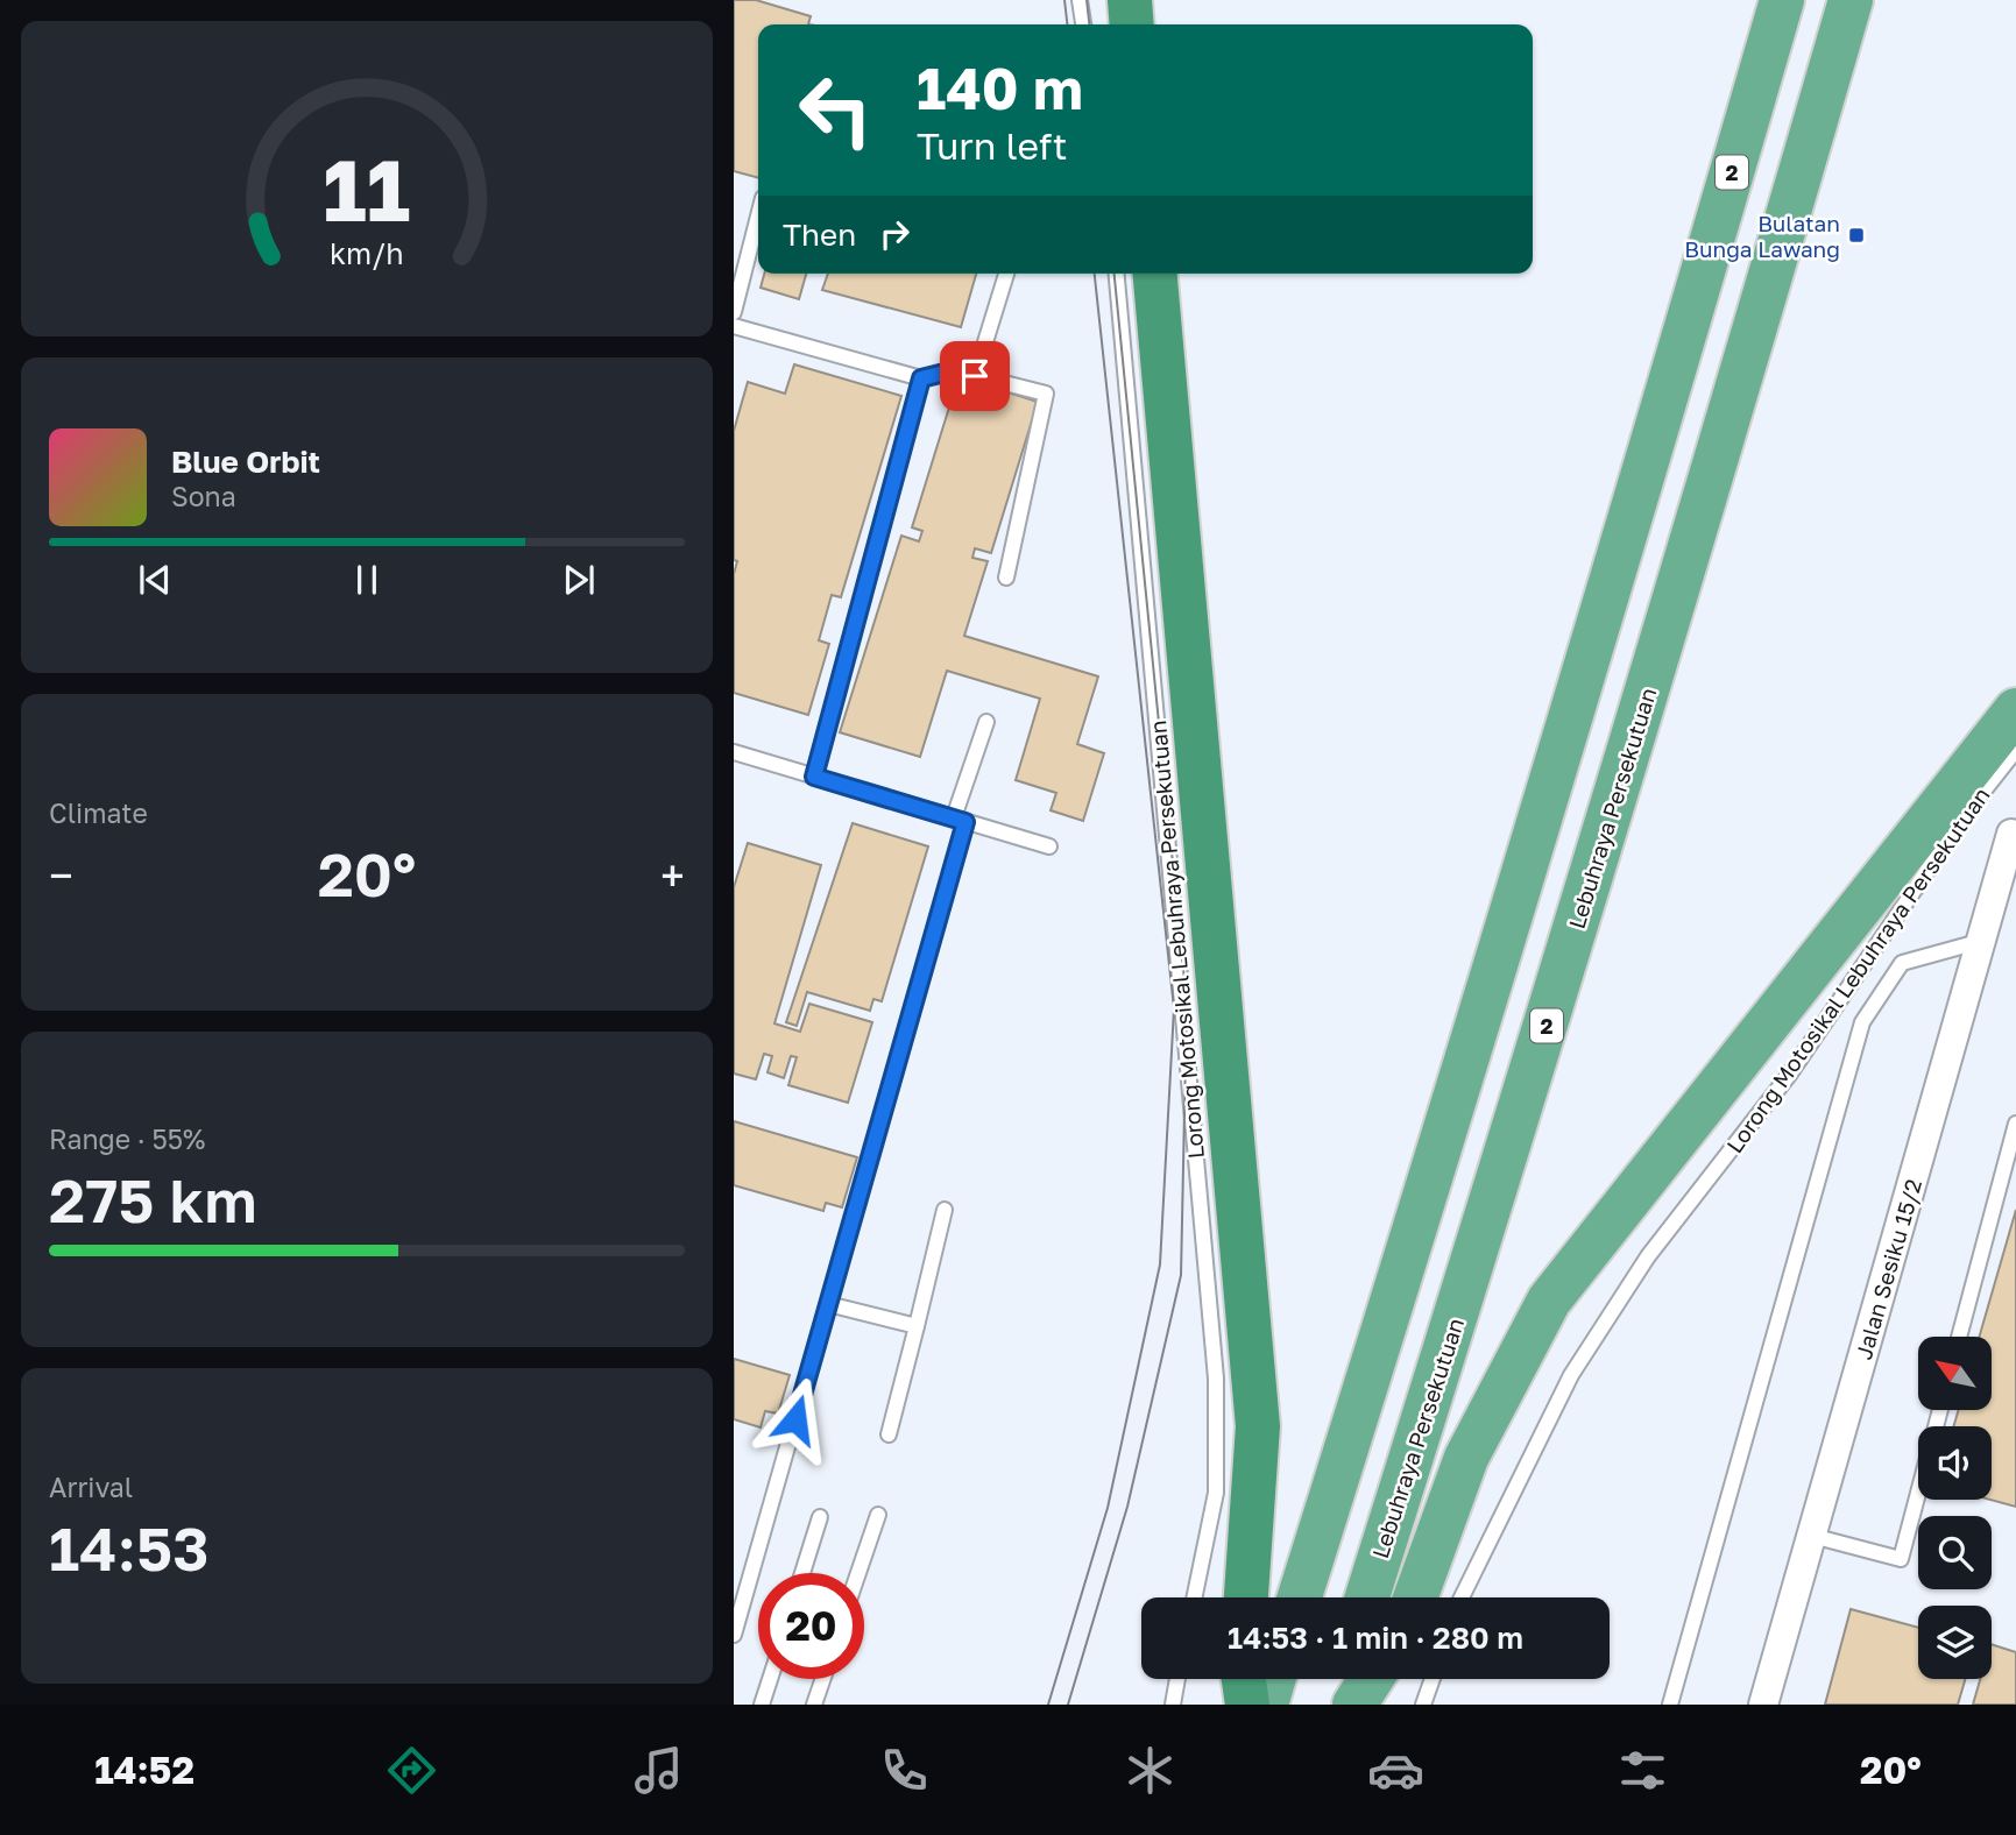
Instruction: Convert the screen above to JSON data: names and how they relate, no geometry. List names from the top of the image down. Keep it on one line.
{"streets":{"highway":["2","Lebuhraya Persekutuan"],"street":["Jalan Sesiku 15/2"],"lane":["Lorong Motosikal Lebuhraya Persekutuan"]},"places":{"transit":["Bulatan Bunga Lawang"]},"north":"top left","page":{"turn":["140 m","Turn left"],"then":"Then","song":["Blue Orbit","Sona"],"tile":["Climate",["Range · 55%","275 km"],["Arrival","14:53"]],"heat":["−","20°","+"],"limit":"20","trip":"14:53 · 1 min · 280 m","tabs":["14:52","20°"],"gauge":["11","km/h"]}}
